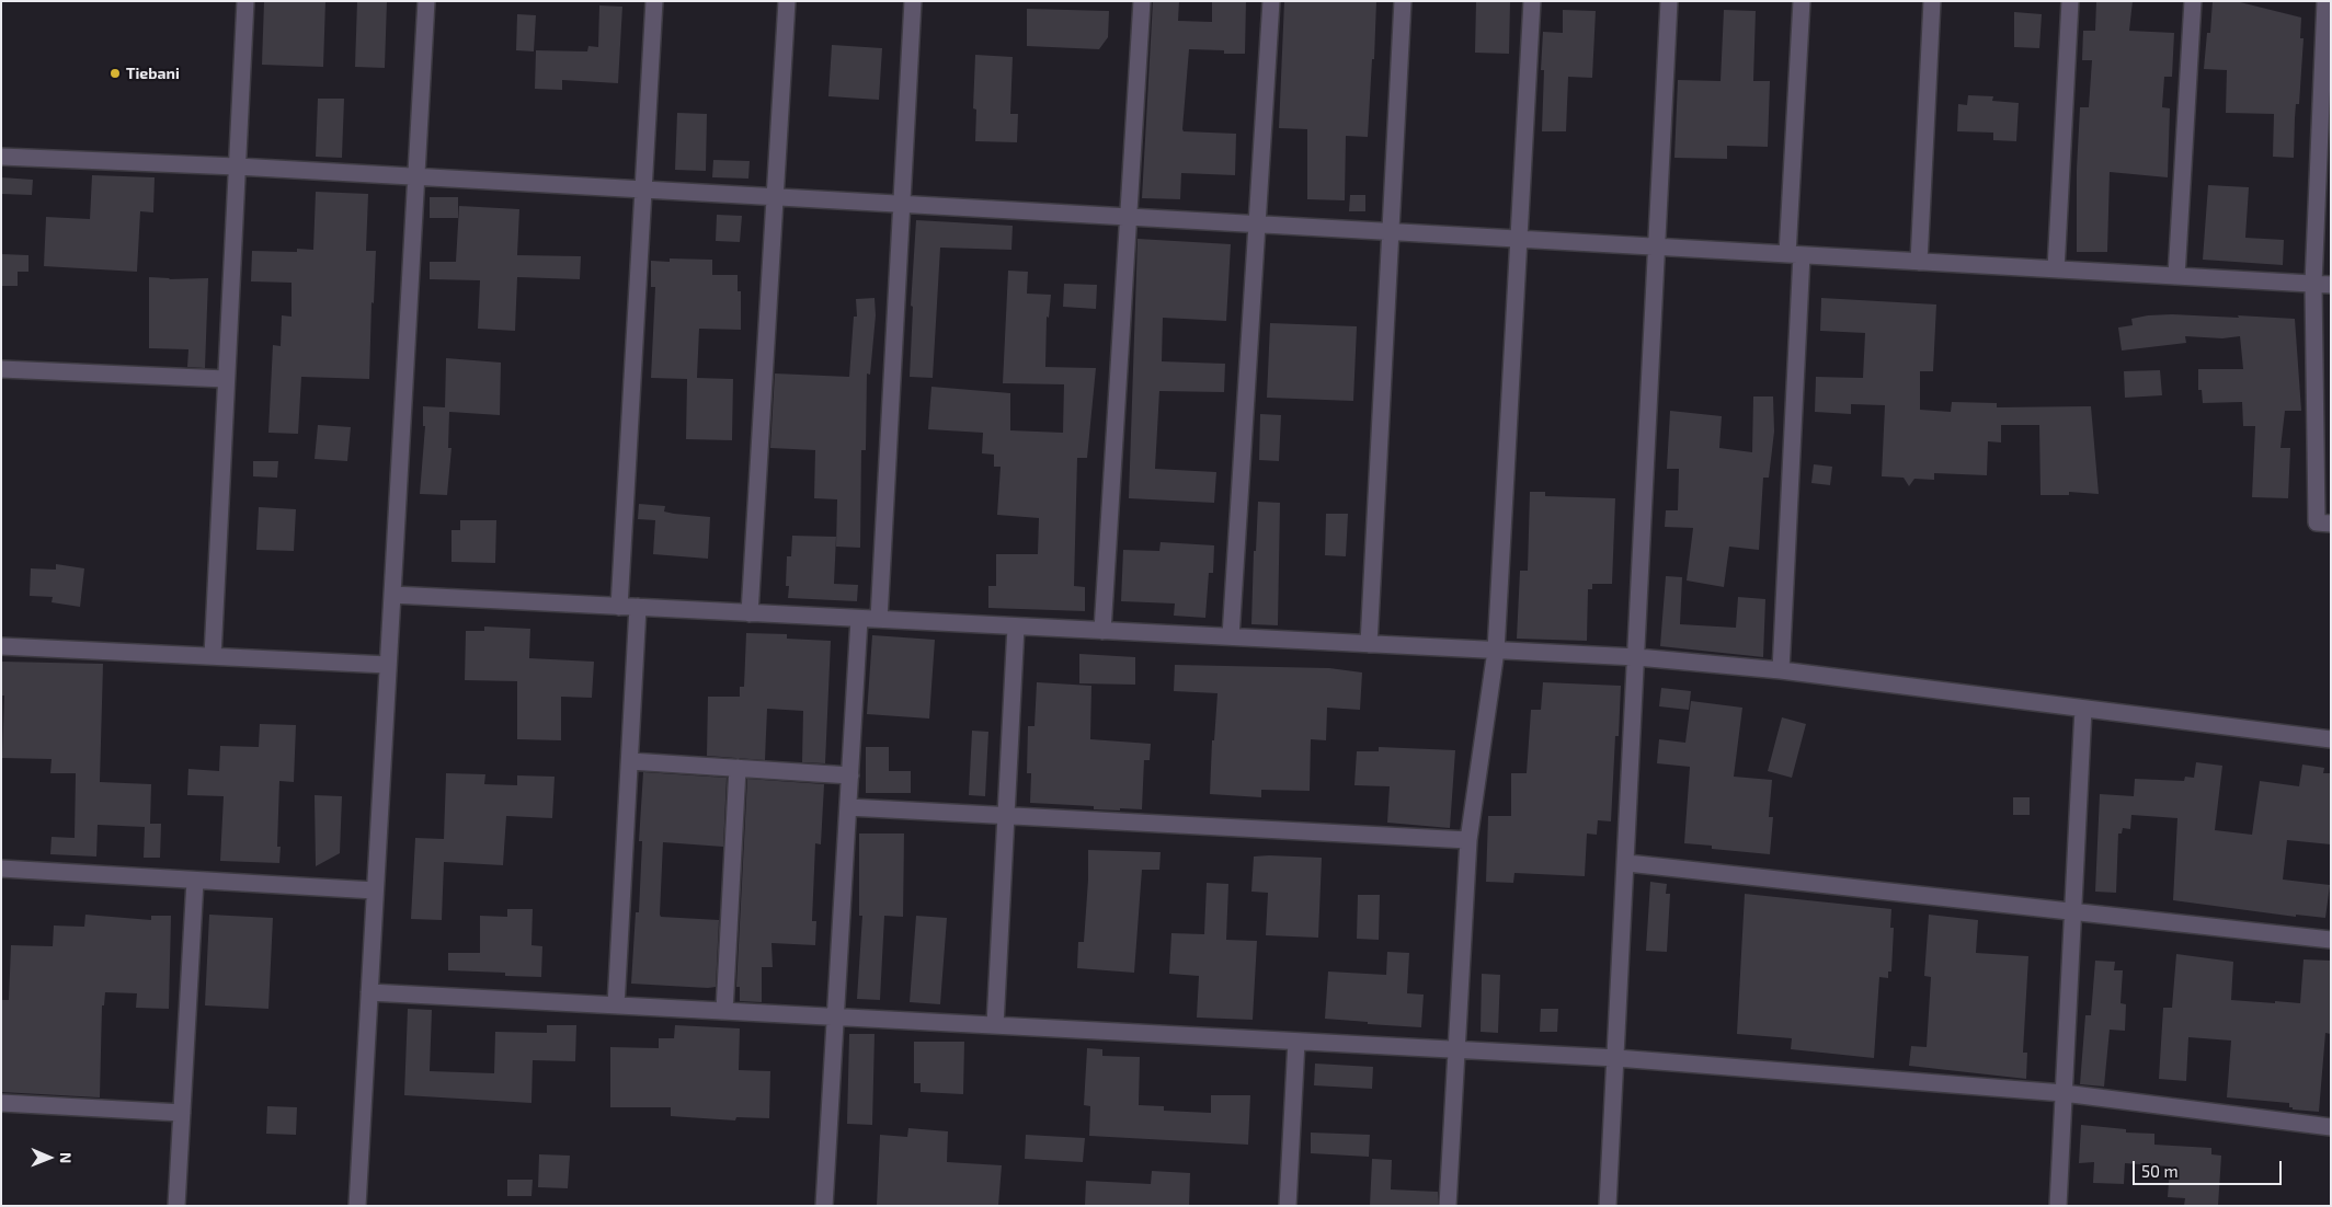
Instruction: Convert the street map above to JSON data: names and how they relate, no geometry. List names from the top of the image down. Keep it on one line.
{"places":["Tiebani"],"scale_bar":"50 m","north":"right"}
